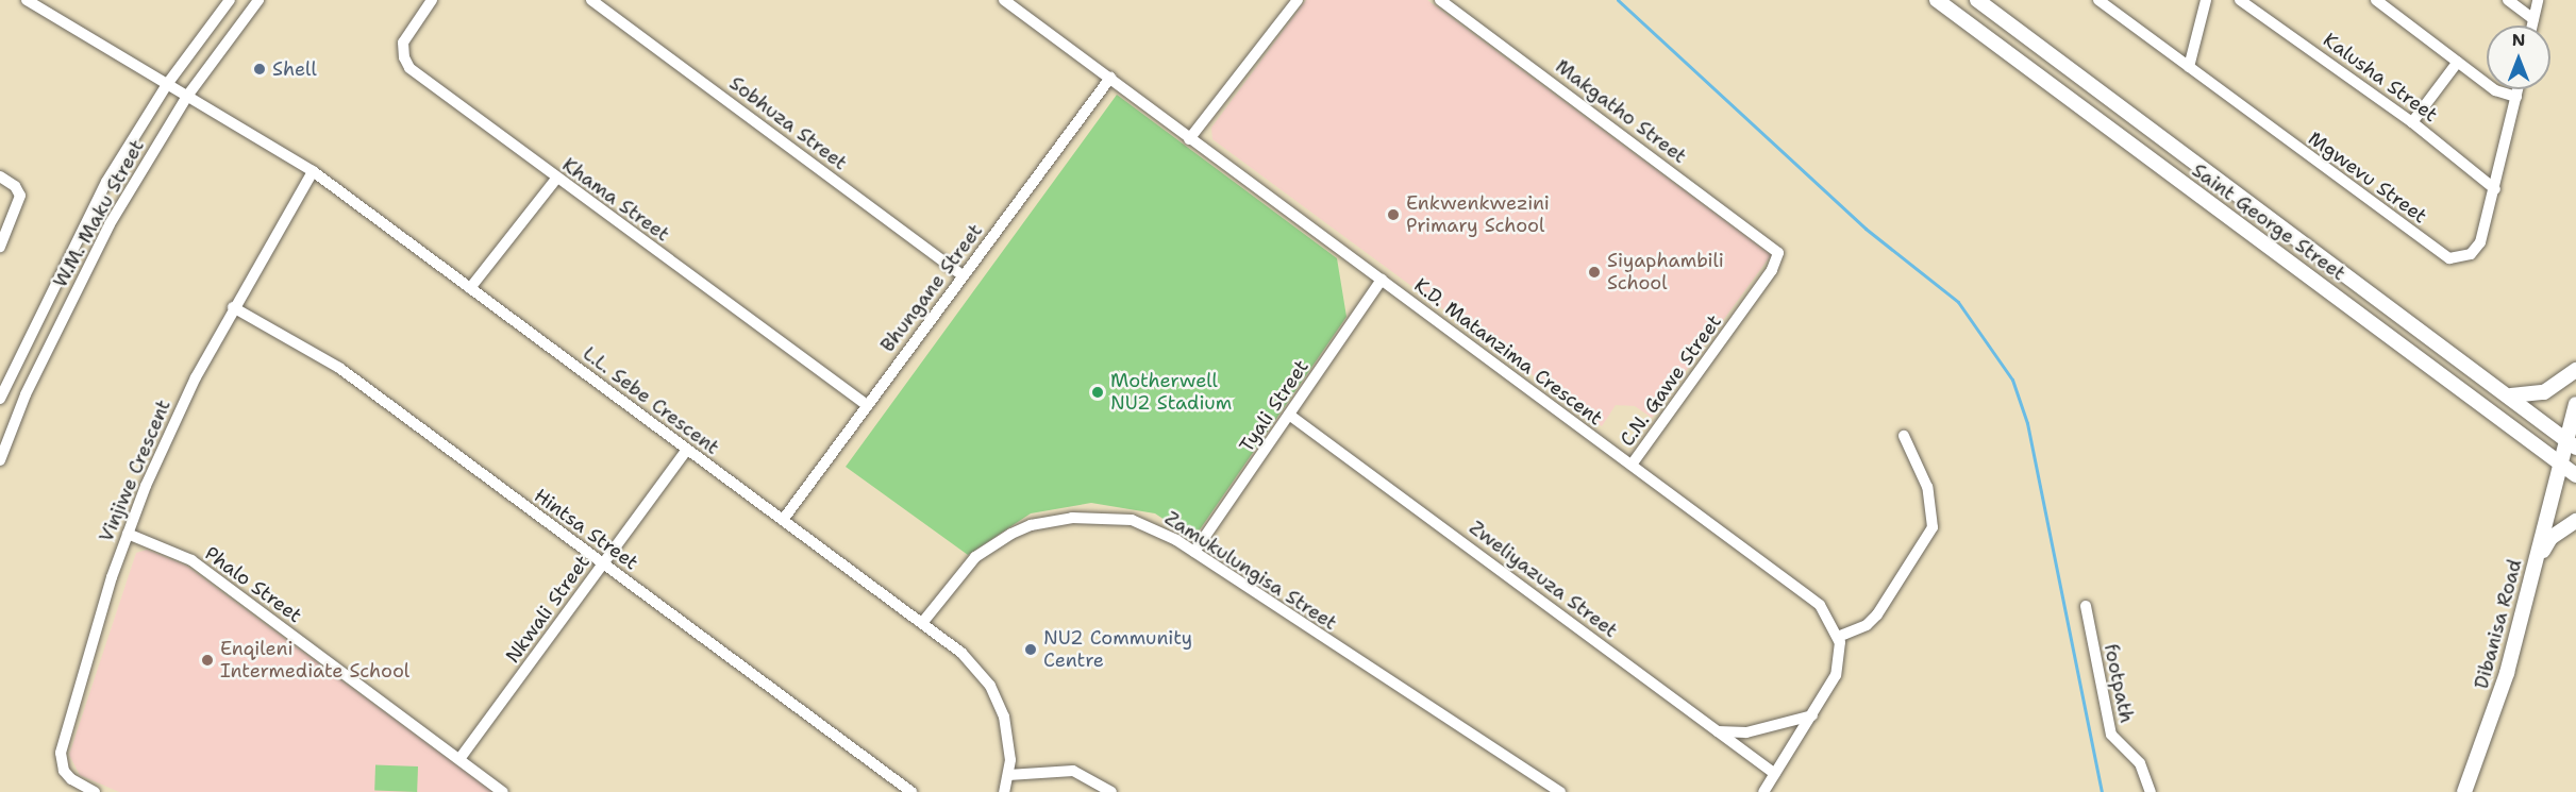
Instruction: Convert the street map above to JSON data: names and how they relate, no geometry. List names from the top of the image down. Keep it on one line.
{"streets":{"main road":["Saint George Street","Dibanisa Road"],"street":["Kalusha Street","Makgatho Street","Sobhuza Street","Mgwevu Street","Khama Street","W.M. Maku Street","Bhungane Street","K.D. Matanzima Crescent","C.N. Gawe Street","L.L. Sebe Crescent","Tyali Street","Vinjiwe Crescent","Hintsa Street","Zamukulungisa Street","Zweliyazuza Street","Phalo Street","Nkwali Street","footpath"]},"crossings":[["Kalusha Street","Mgwevu Street"],["Makgatho Street","C.N. Gawe Street"],["Sobhuza Street","Bhungane Street"],["Khama Street","Bhungane Street"],["W.M. Maku Street","L.L. Sebe Crescent"],["Saint George Street","Dibanisa Road"],["Bhungane Street","K.D. Matanzima Crescent"],["Bhungane Street","L.L. Sebe Crescent"],["K.D. Matanzima Crescent","C.N. Gawe Street"],["K.D. Matanzima Crescent","Tyali Street"],["L.L. Sebe Crescent","Vinjiwe Crescent"],["L.L. Sebe Crescent","Zamukulungisa Street"],["L.L. Sebe Crescent","Nkwali Street"],["Tyali Street","Zamukulungisa Street"],["Tyali Street","Zweliyazuza Street"],["Vinjiwe Crescent","Hintsa Street"],["Vinjiwe Crescent","Phalo Street"],["Hintsa Street","Nkwali Street"],["Phalo Street","Nkwali Street"]],"places":["Shell","Enkwenkwezini Primary School","Siyaphambili School","Motherwell NU2 Stadium","NU2 Community Centre","Enqileni Intermediate School"],"north":"top"}
